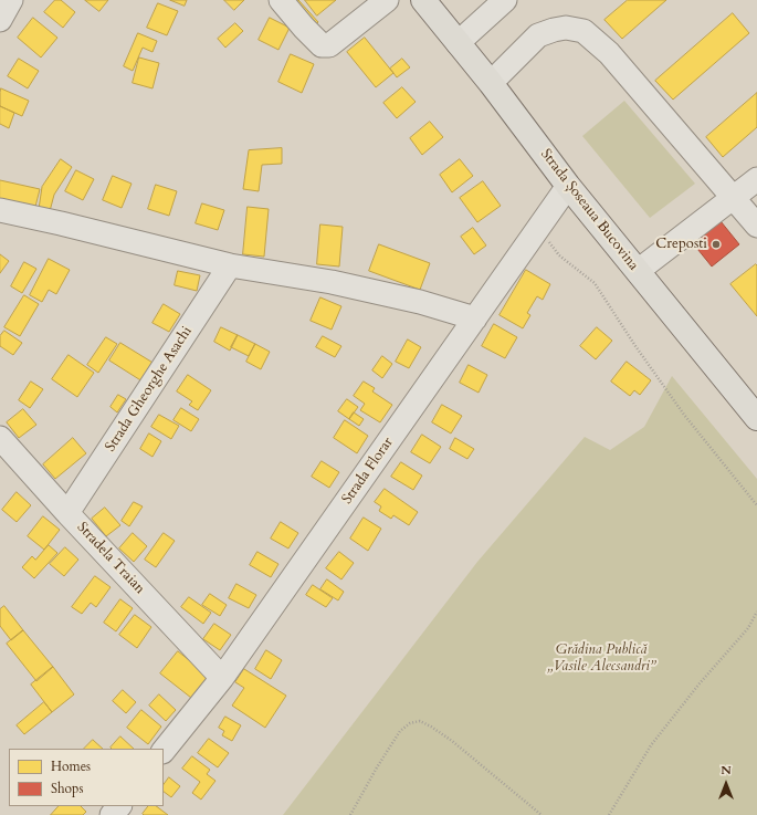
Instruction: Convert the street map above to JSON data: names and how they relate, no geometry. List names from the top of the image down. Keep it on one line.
{"streets":{"main road":["Strada Șoseaua Bucovina"],"street":["Strada Gheorghe Asachi","Strada Florar","Stradela Traian"]},"crossings":[["Strada Șoseaua Bucovina","Strada Florar"],["Strada Gheorghe Asachi","Stradela Traian"],["Strada Florar","Stradela Traian"]],"parks":["Grădina Publică „Vasile Alecsandri”"],"places":["Creposti"],"legend":["Homes","Shops"],"north":"top"}
